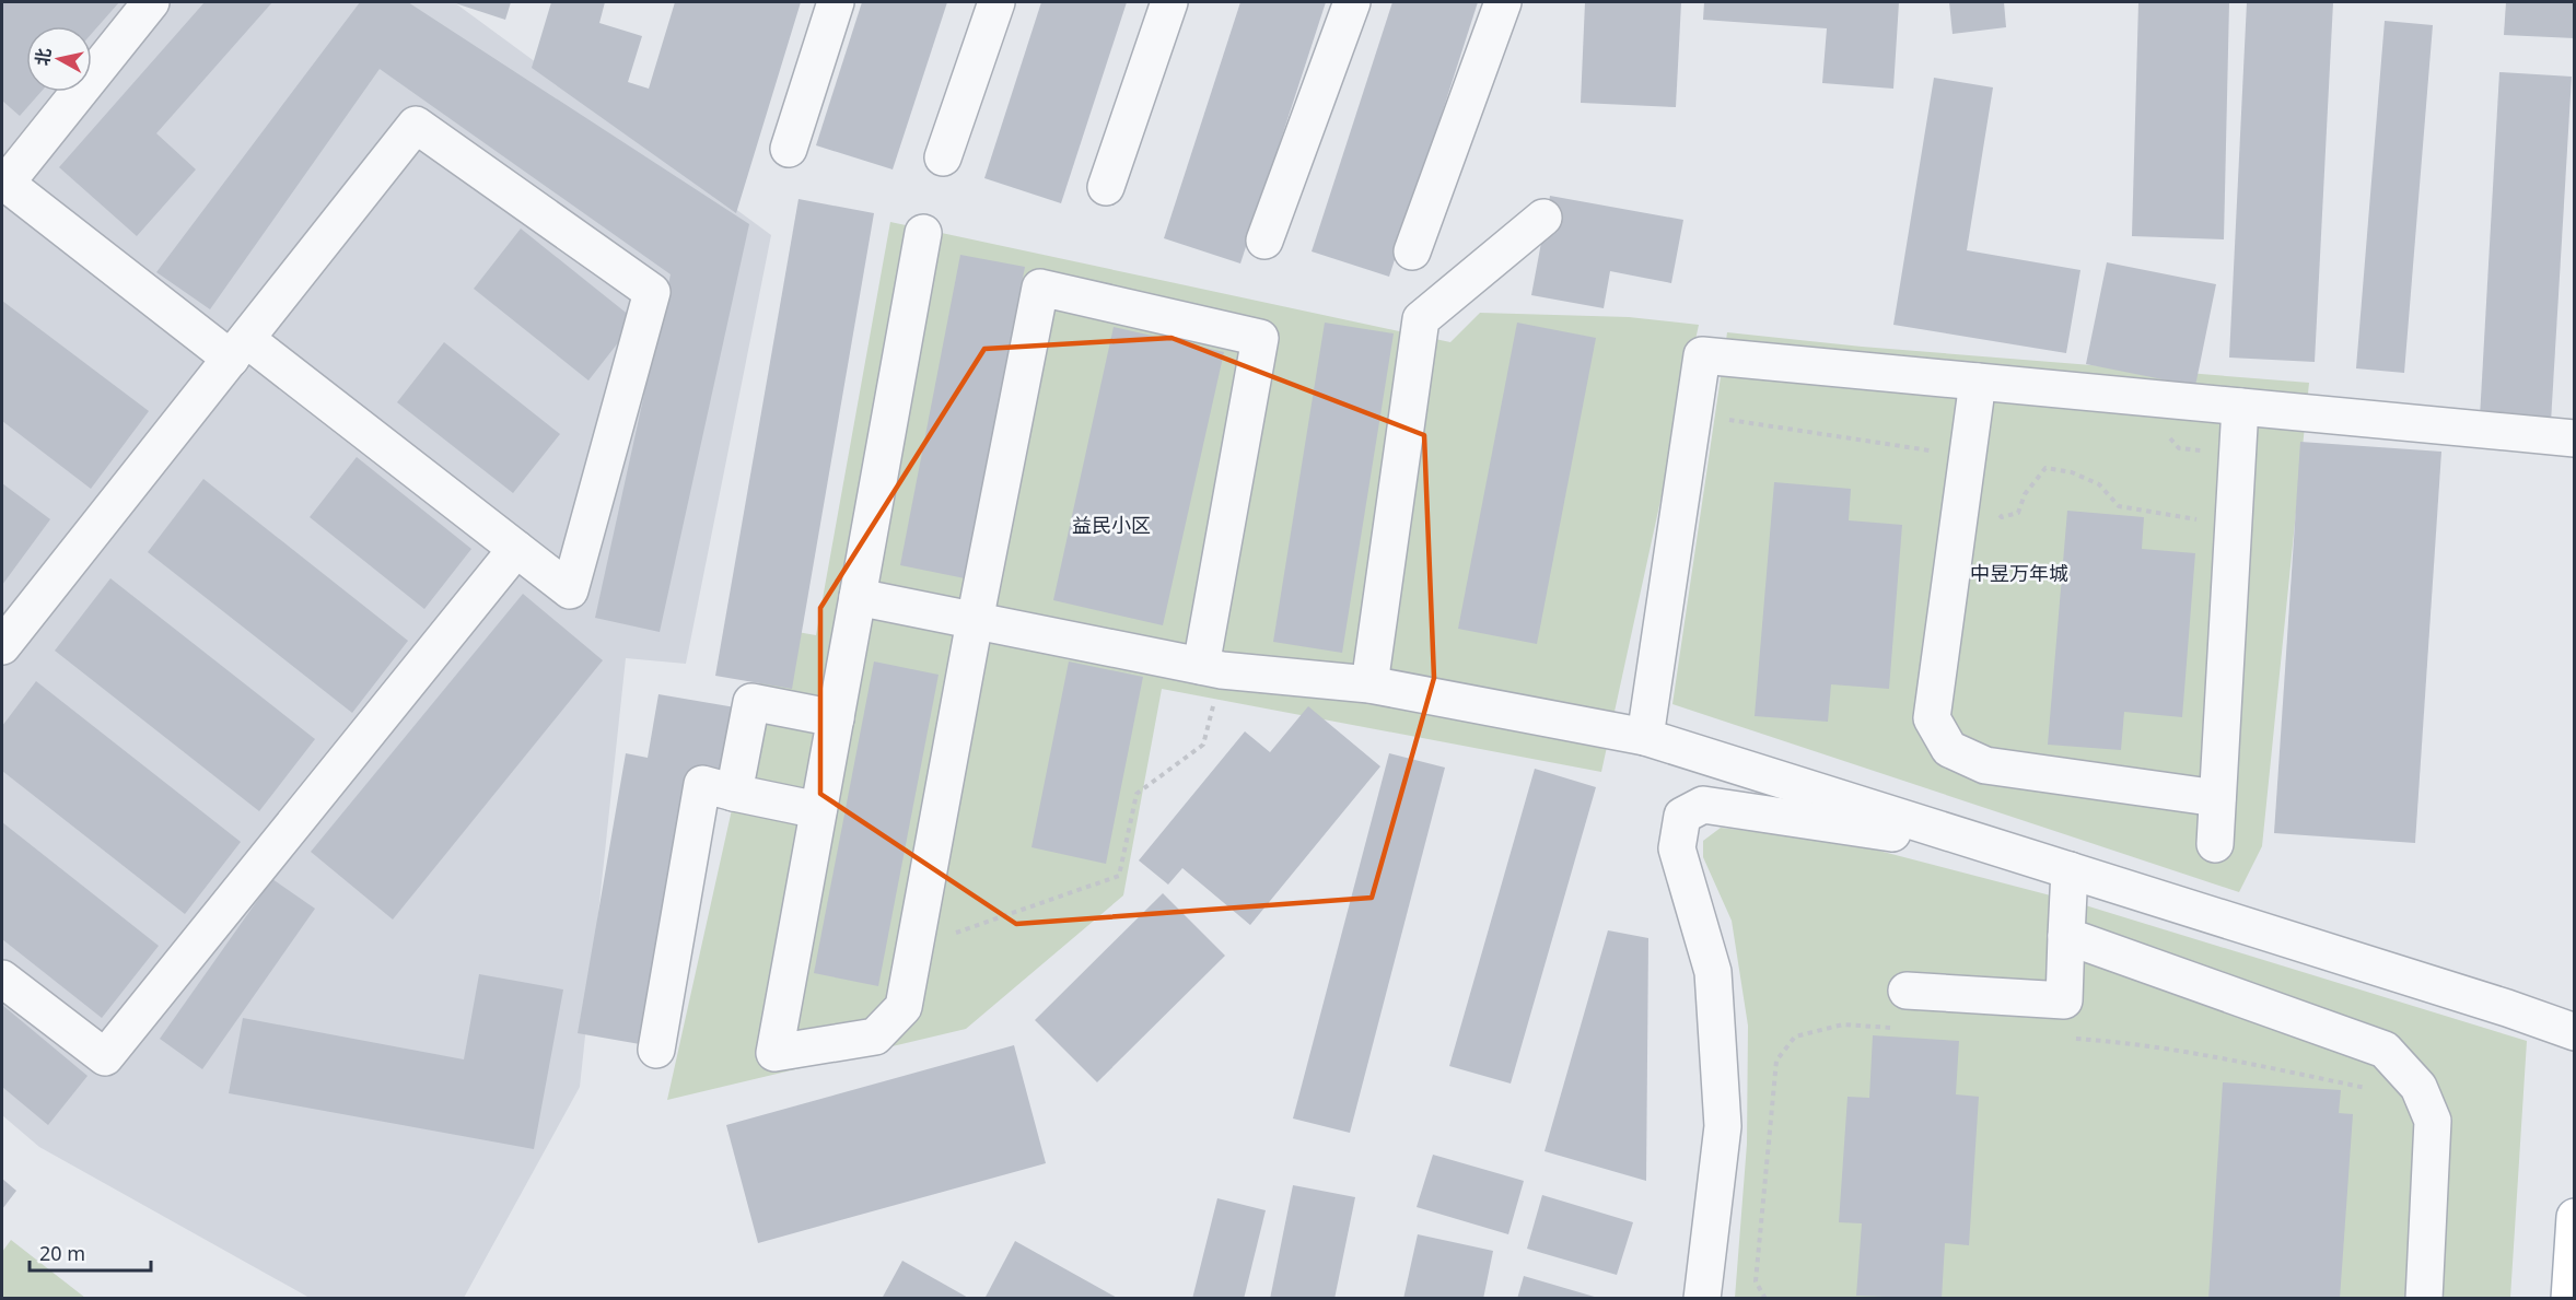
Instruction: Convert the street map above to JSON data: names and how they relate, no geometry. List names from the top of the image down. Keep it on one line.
{"districts":["益民小区","中昱万年城"],"scale_bar":"20 m","north":"left"}
